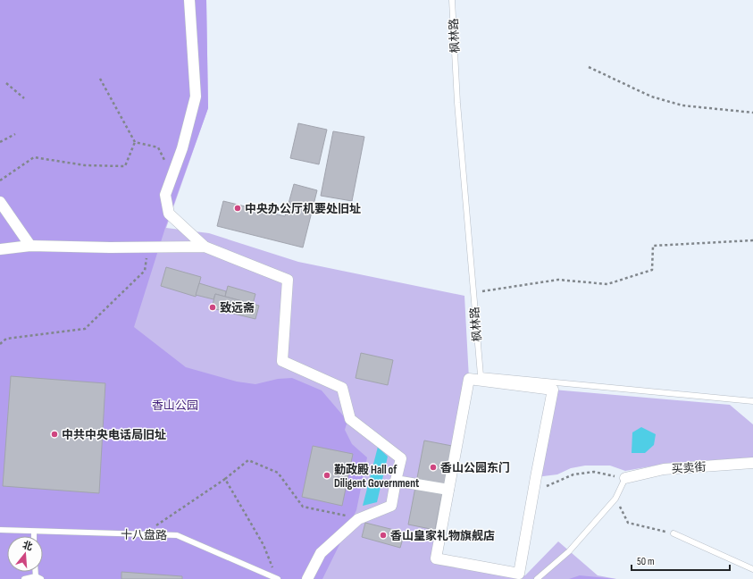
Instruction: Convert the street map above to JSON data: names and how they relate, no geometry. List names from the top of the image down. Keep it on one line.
{"streets":{"street":["买卖街"],"lane":["枫林路","十八盘路"]},"parks":["香山公园"],"places":["中央办公厅机要处旧址","致远斋","中共中央电话局旧址","香山公园东门","勤政殿 Hall of Diligent Government","香山皇家礼物旗舰店"],"scale_bar":"50 m","north":"top"}
